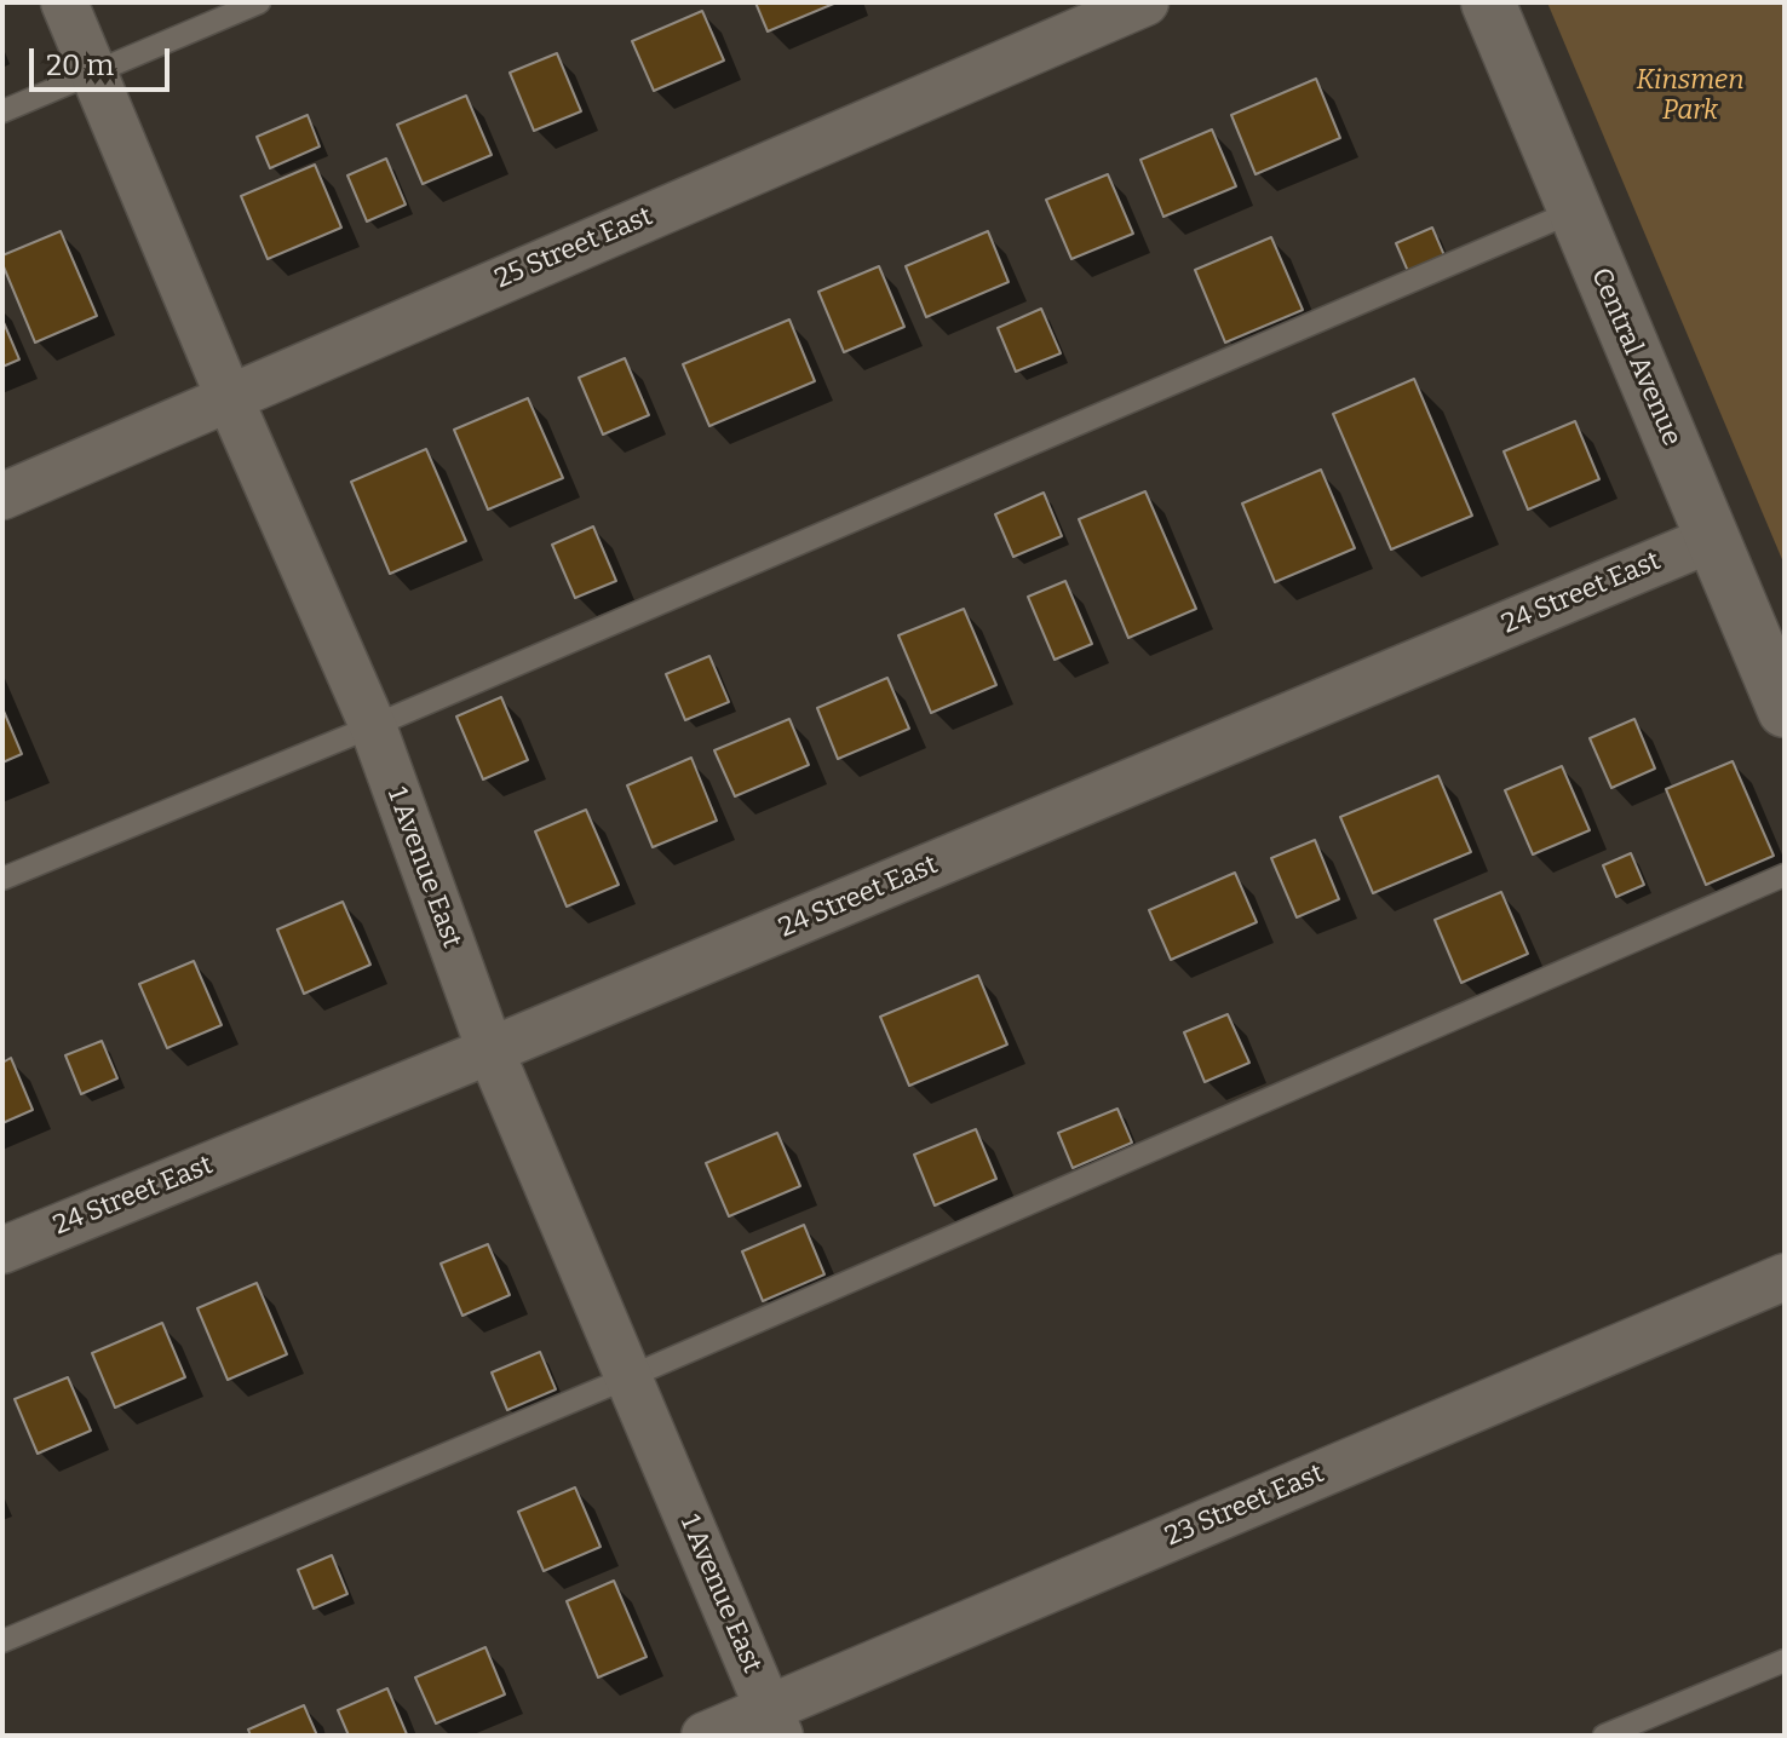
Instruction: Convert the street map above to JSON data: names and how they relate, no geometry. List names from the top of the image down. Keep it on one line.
{"streets":{"street":["25 Street East","Central Avenue","24 Street East","1 Avenue East","23 Street East"]},"crossings":[["25 Street East","1 Avenue East"],["Central Avenue","24 Street East"],["24 Street East","1 Avenue East"],["1 Avenue East","23 Street East"]],"parks":["Kinsmen Park"],"scale_bar":"20 m"}
